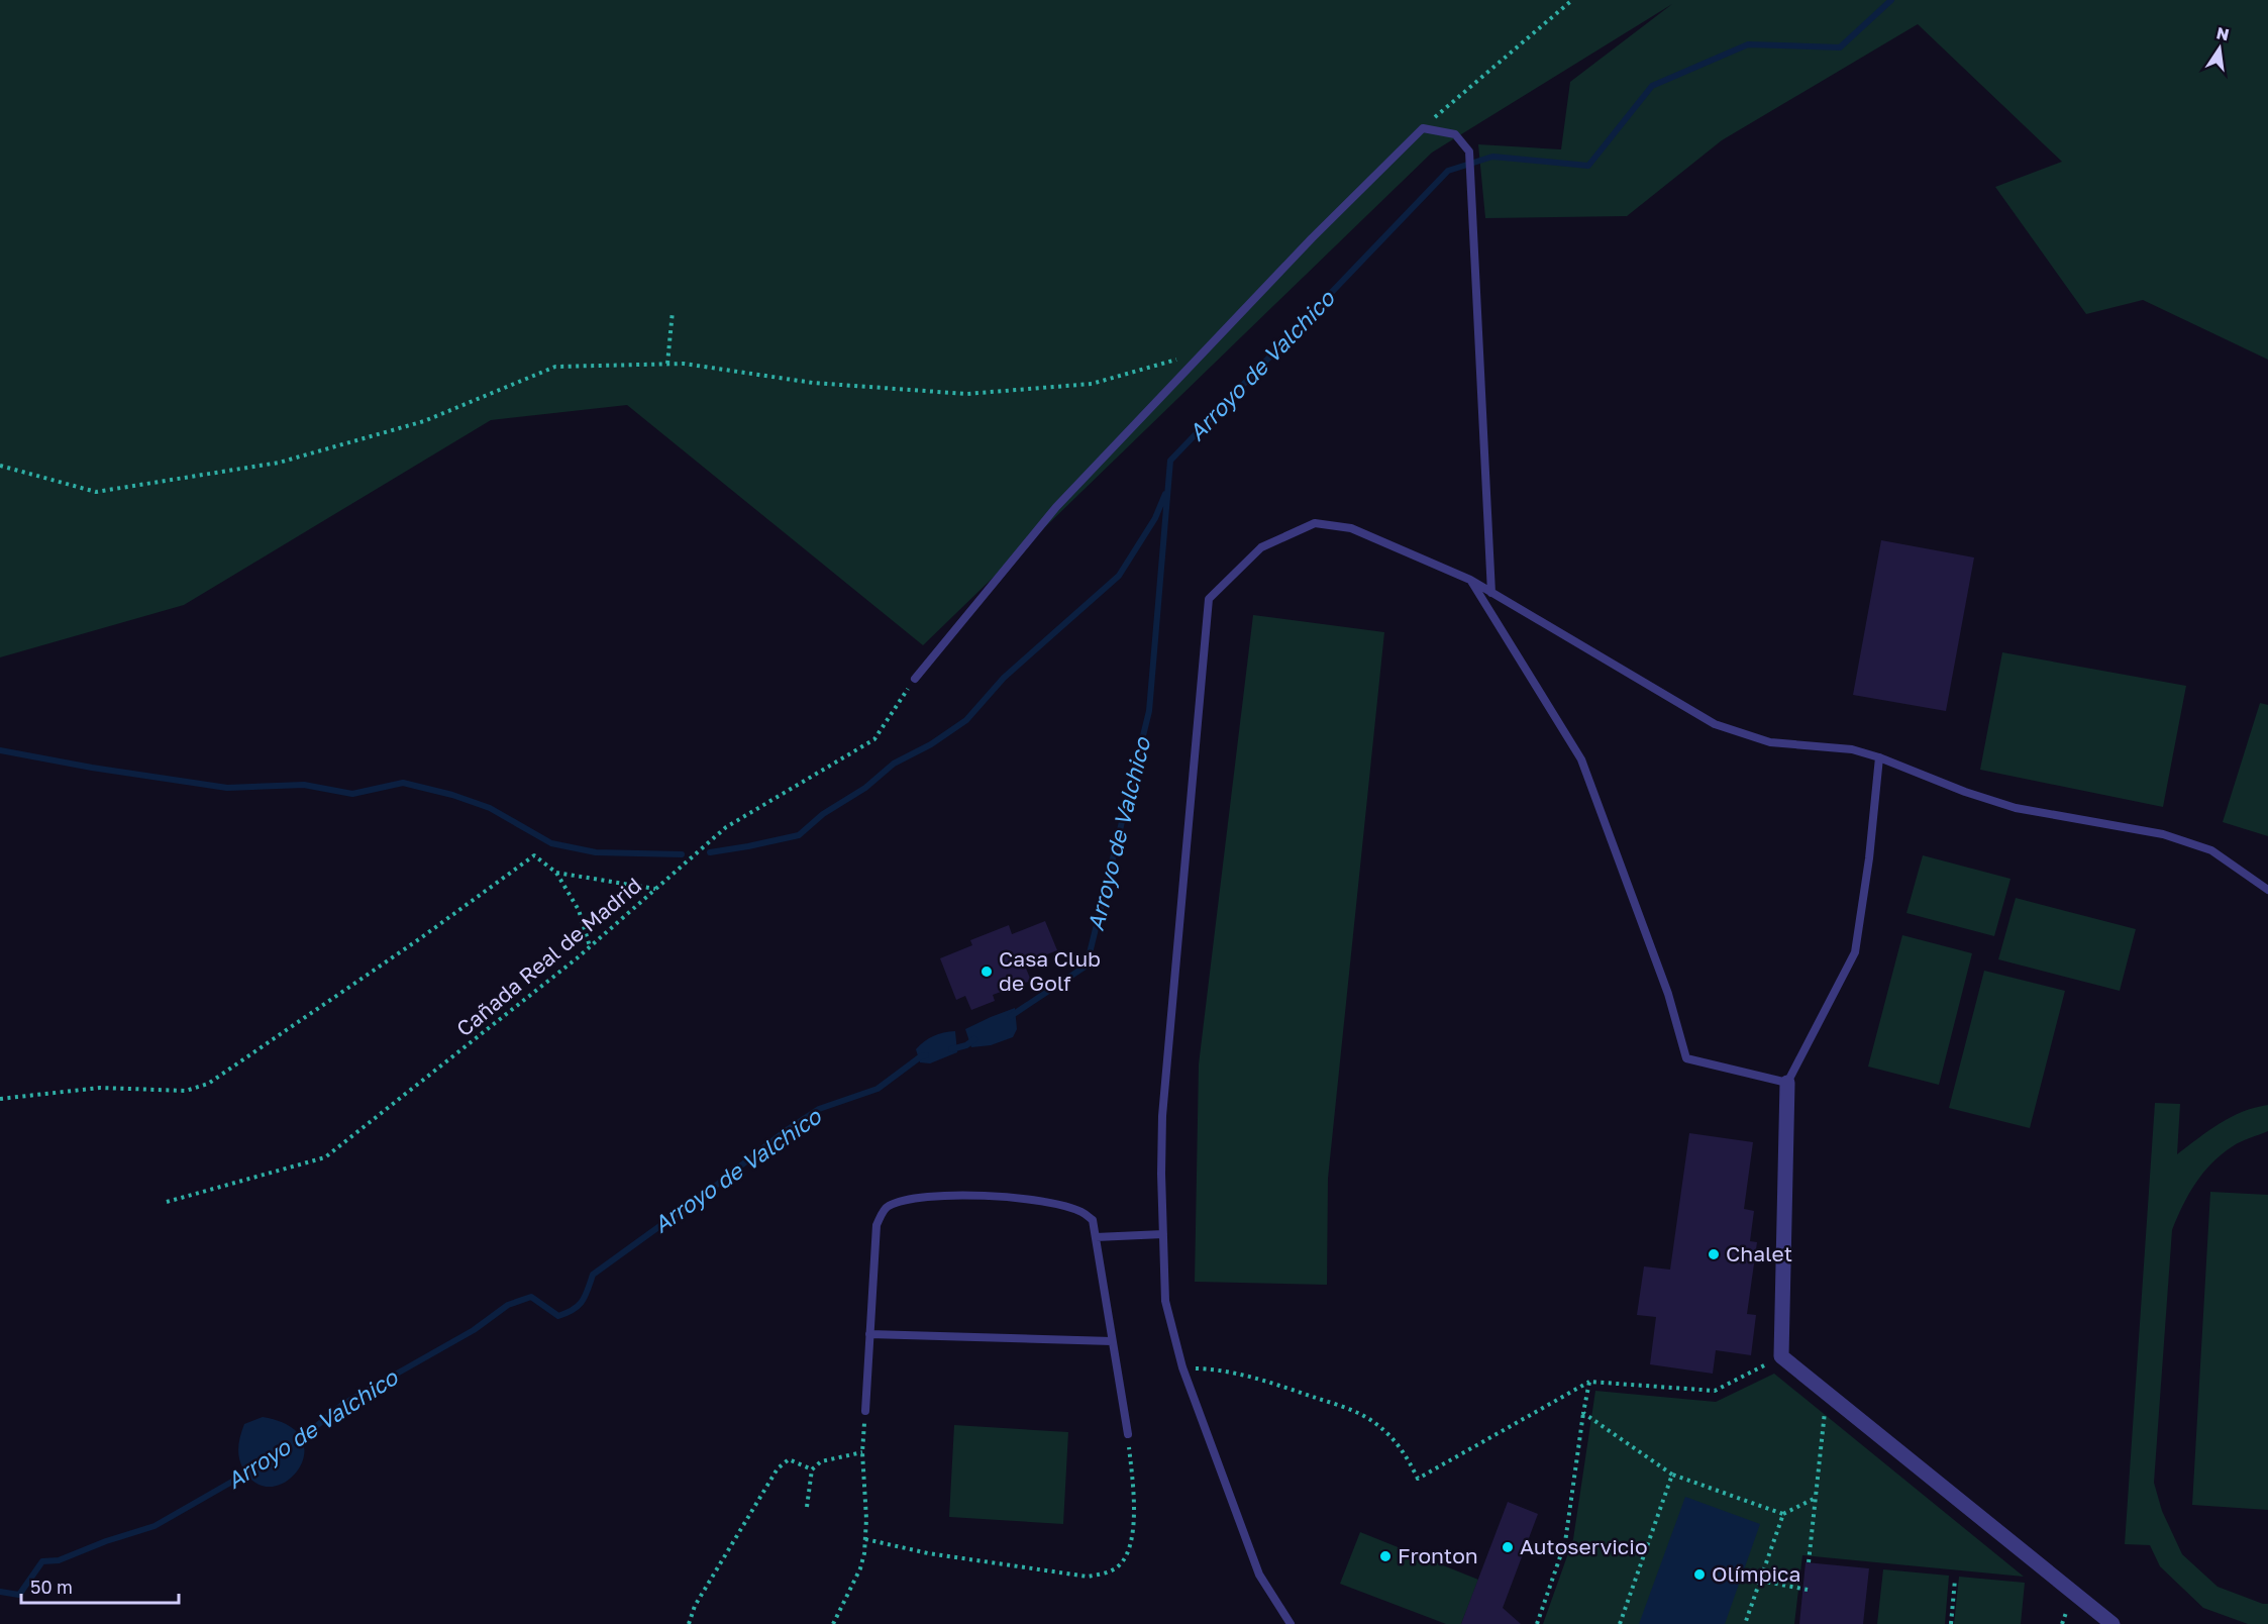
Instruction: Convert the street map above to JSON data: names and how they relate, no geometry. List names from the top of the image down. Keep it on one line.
{"streets":{"path":["Cañada Real de Madrid"]},"water":["Arroyo de Valchico"],"places":["Casa Club de Golf","Chalet","Autoservicio","Fronton","Olímpica"],"scale_bar":"50 m","north":"top"}
